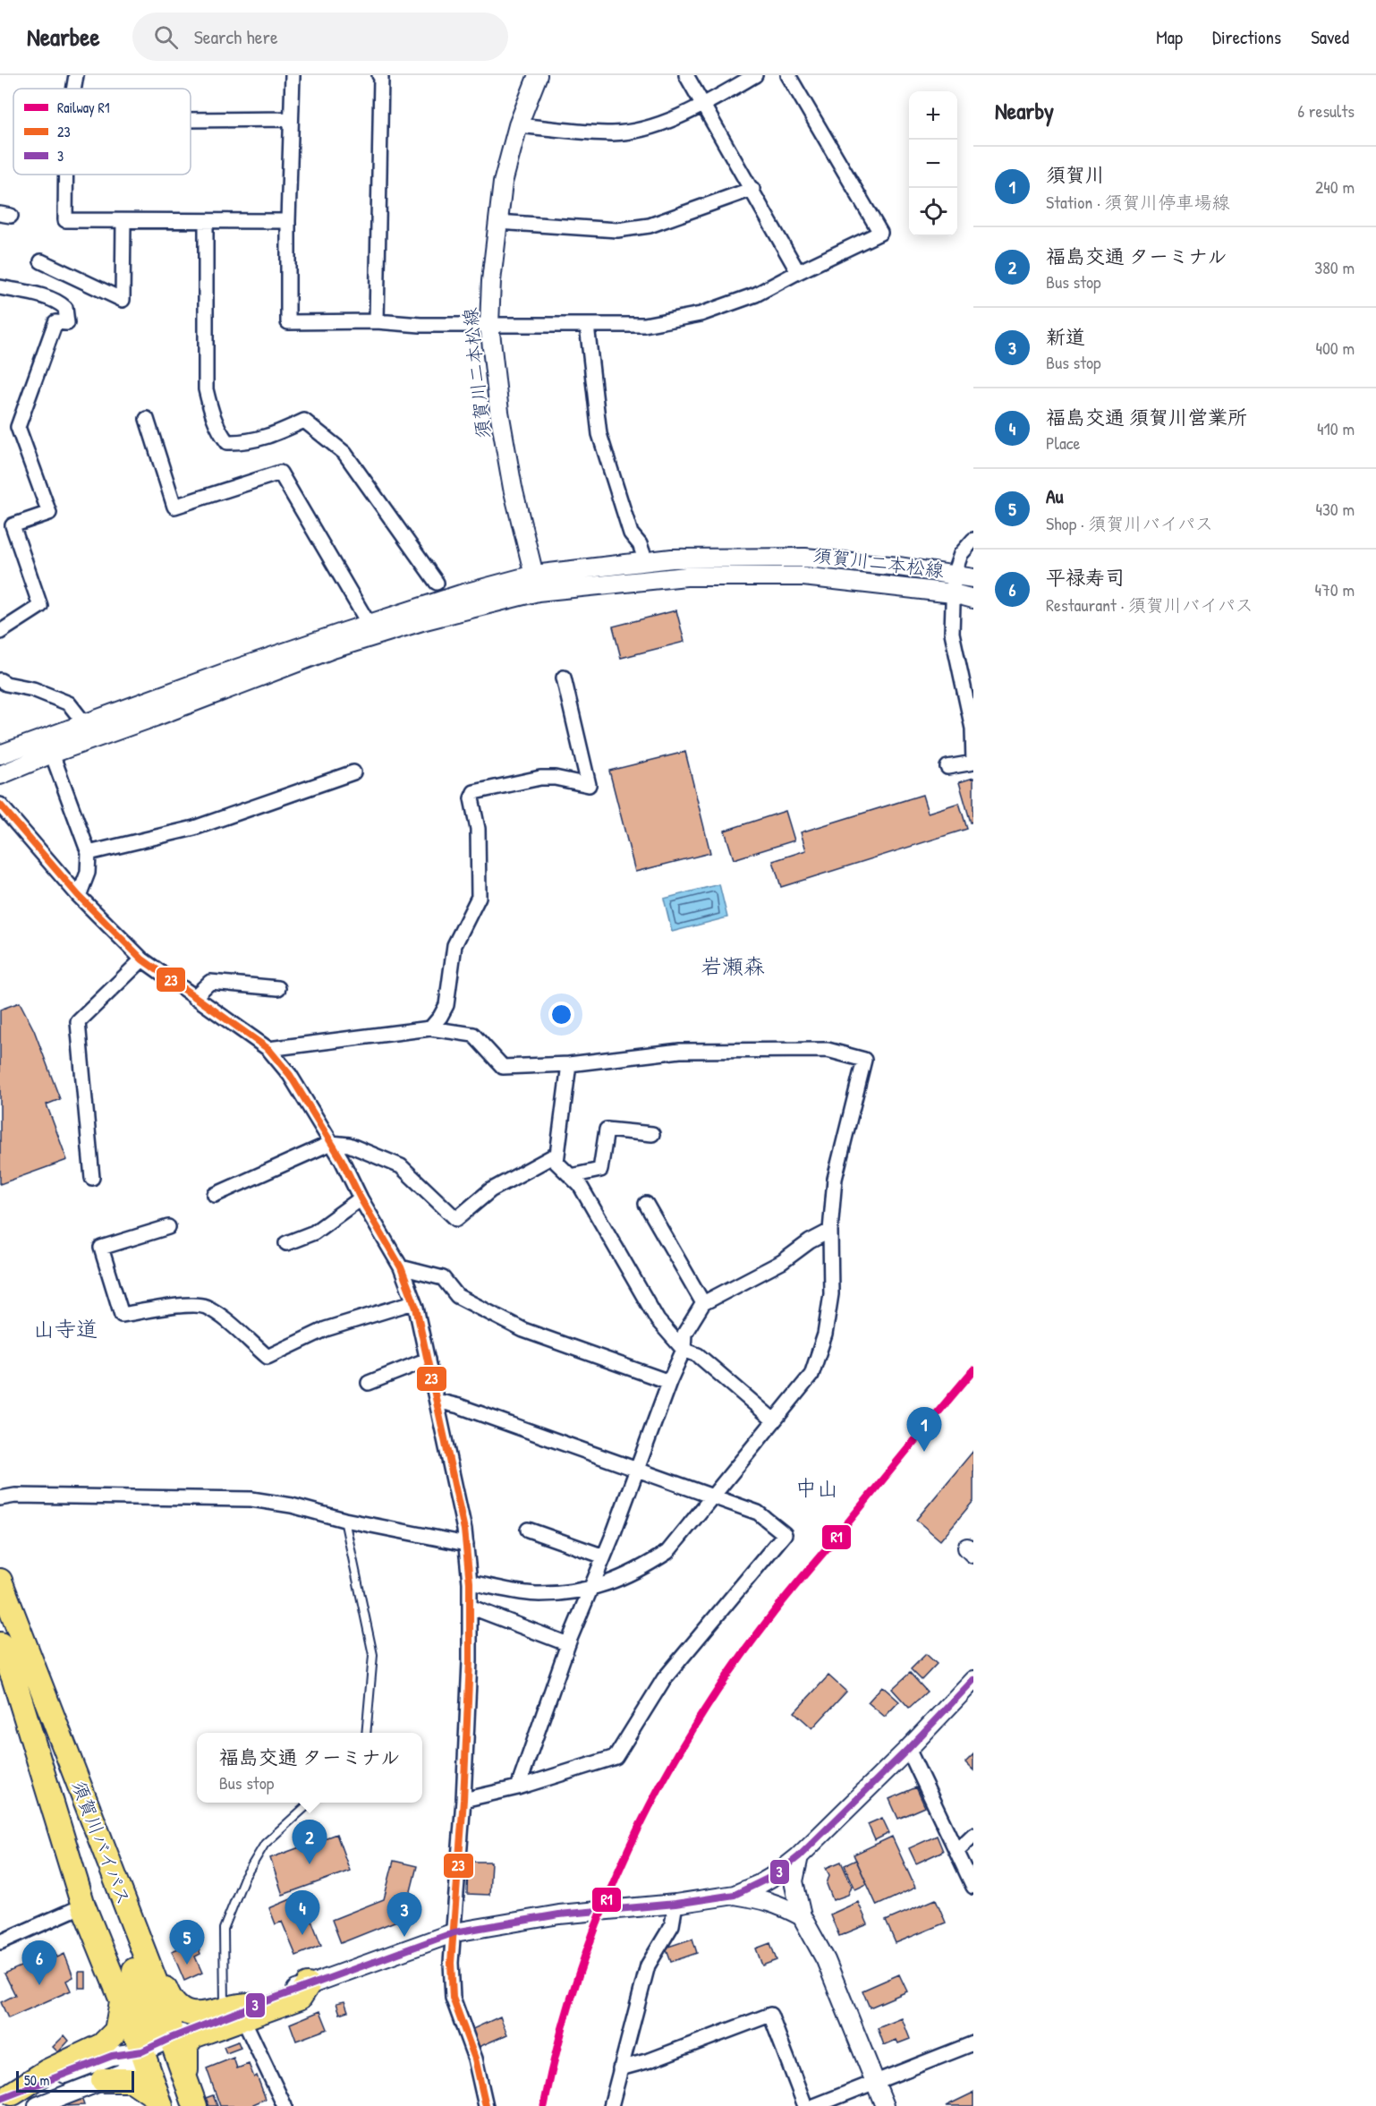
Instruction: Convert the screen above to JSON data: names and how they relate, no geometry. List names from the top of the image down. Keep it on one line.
{"streets":{"highway":["須賀川バイパス"],"street":["須賀川二本松線"]},"districts":["岩瀬森","山寺道","中山"],"lines":["transit line 23","rail line R1","transit line 3"],"legend":["Railway R1","23","3"],"scale_bar":"50 m","page":{"header":"Nearbee","search":"Search here","nav":["Map","Directions","Saved"],"heading":["Nearby","6 results"],"map_buttons":["+","−"],"list":[{"mark":"1","name":"須賀川","note":"Station · 須賀川停車場線","value":"240 m"},{"mark":"2","name":"福島交通 ターミナル","note":"Bus stop","value":"380 m"},{"mark":"3","name":"新道","note":"Bus stop","value":"400 m"},{"mark":"4","name":"福島交通 須賀川営業所","note":"Place","value":"410 m"},{"mark":"5","name":"Au","note":"Shop · 須賀川バイパス","value":"430 m"},{"mark":"6","name":"平禄寿司","note":"Restaurant · 須賀川バイパス","value":"470 m"}],"pins":["1","2","4","3","5","6"],"popup":["福島交通 ターミナル","Bus stop"],"scale":"50 m"}}
